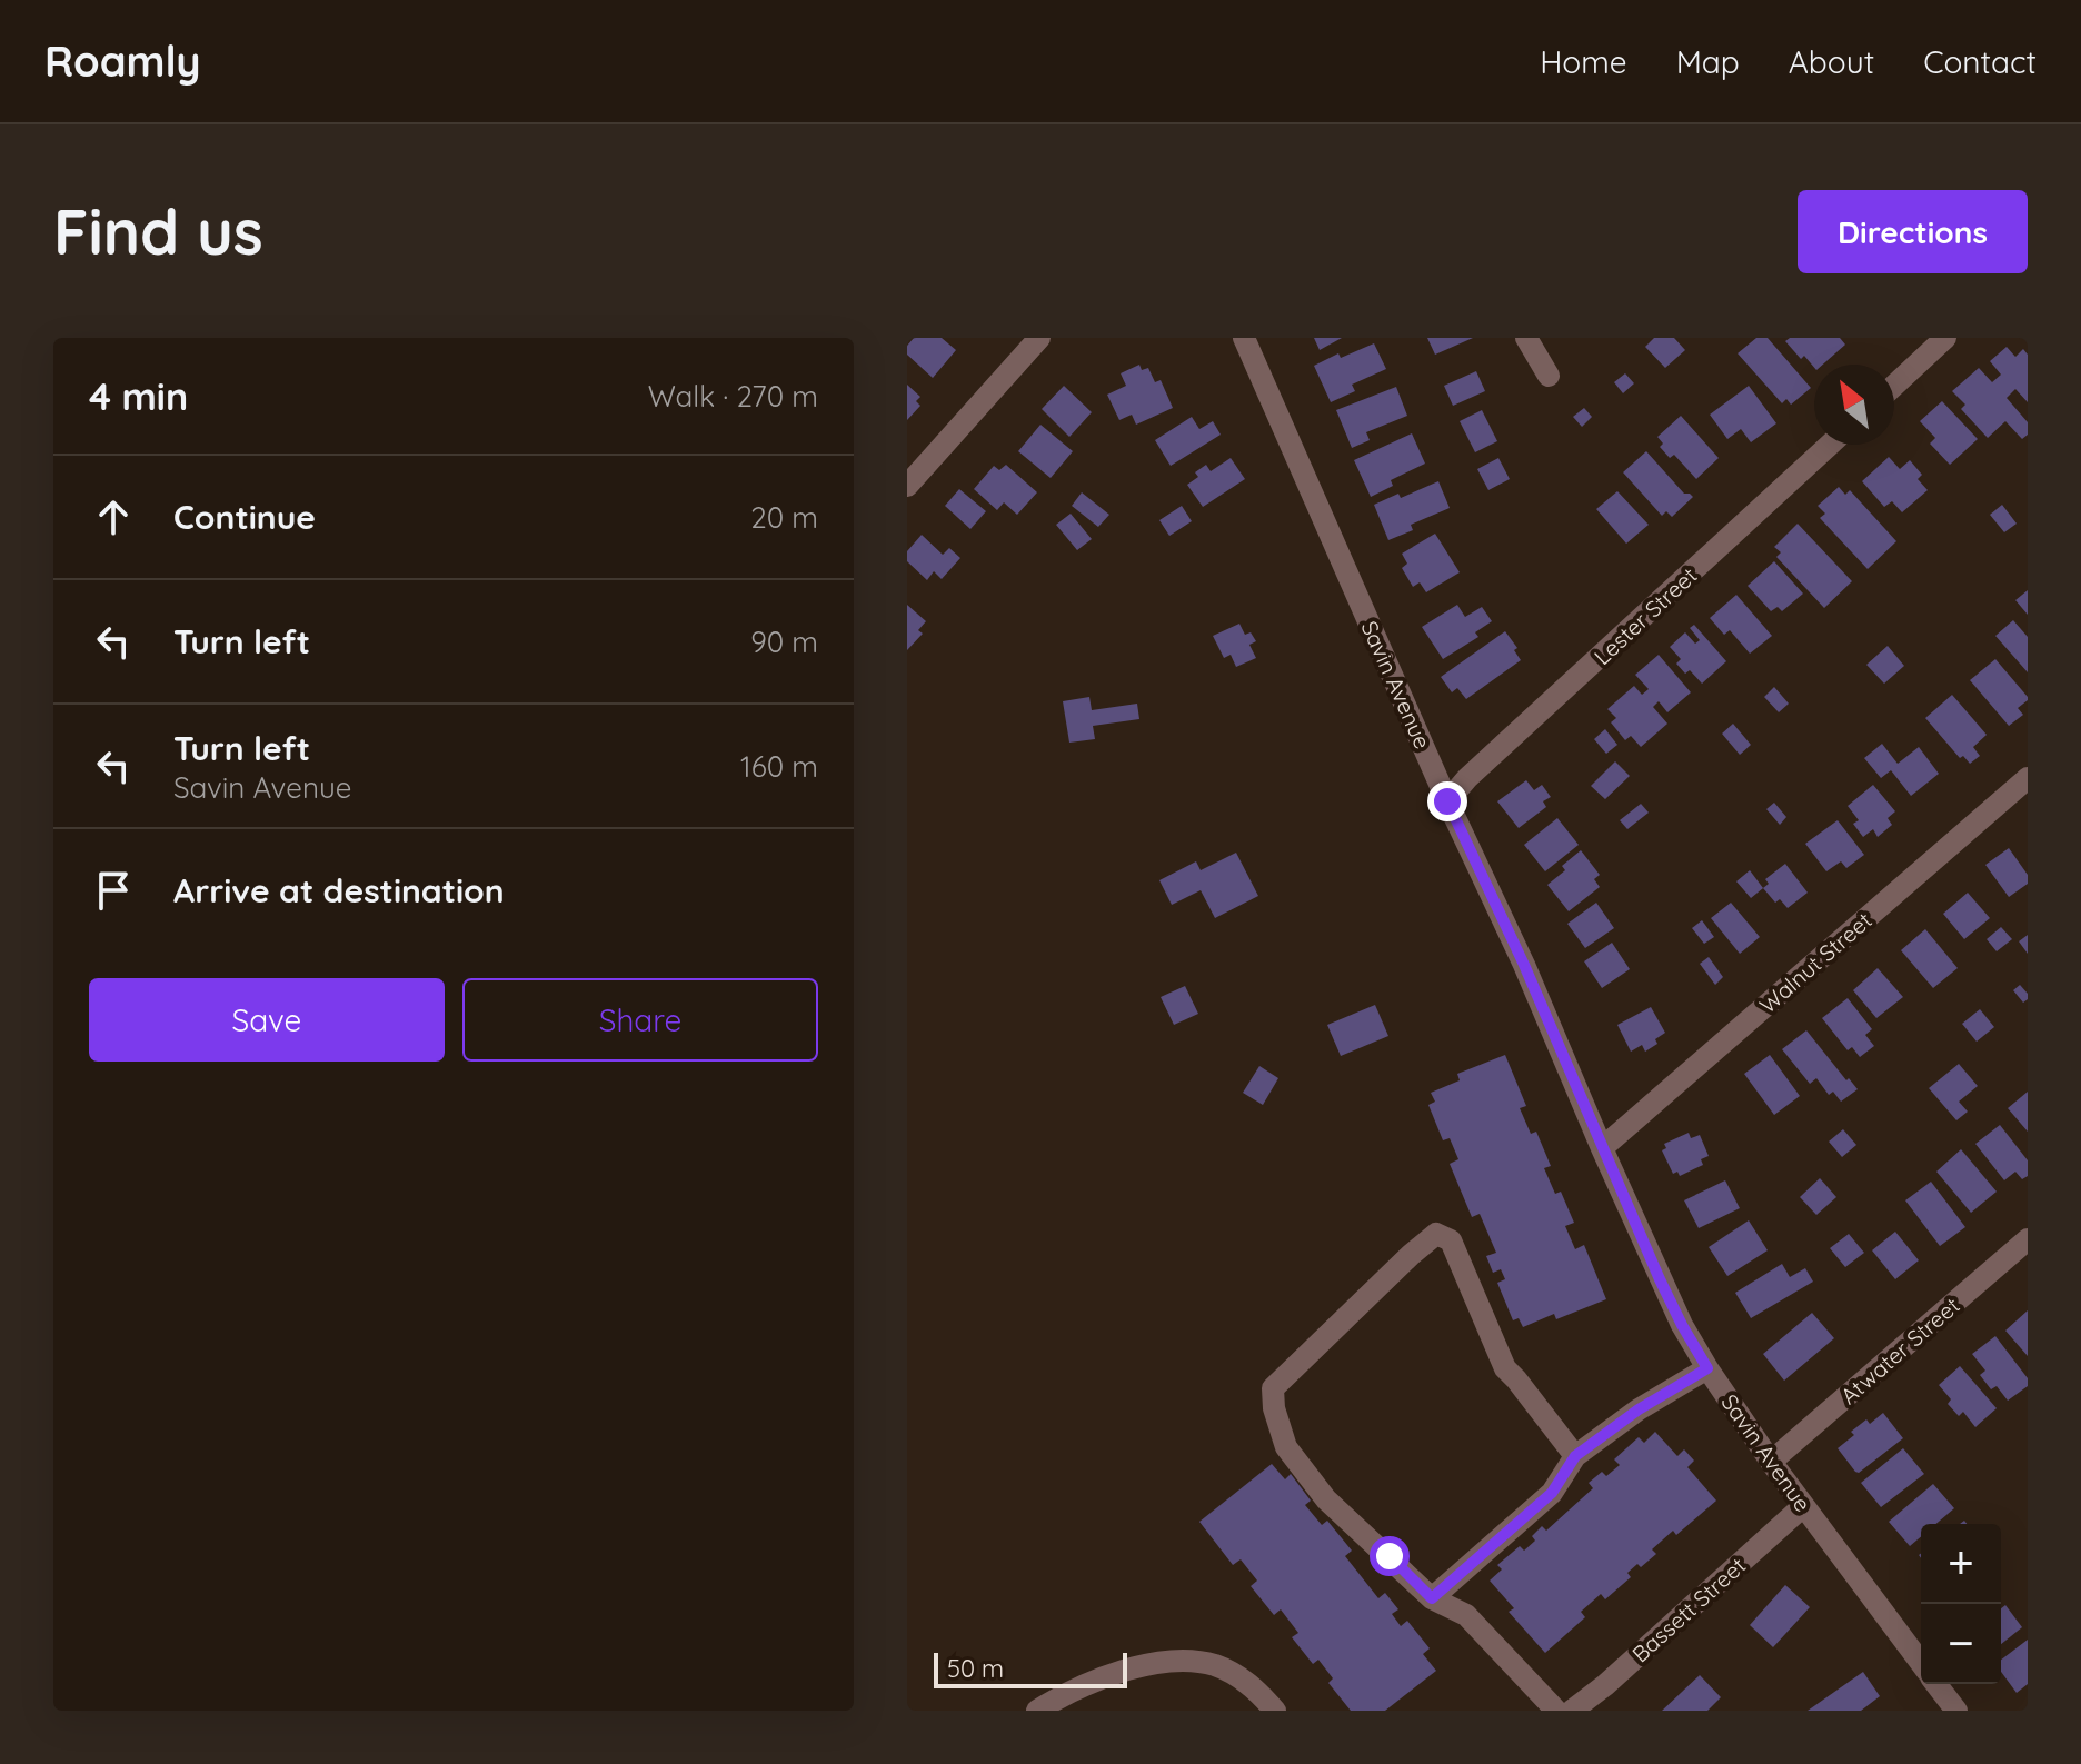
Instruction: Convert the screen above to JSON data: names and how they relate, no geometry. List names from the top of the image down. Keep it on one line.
{"streets":{"street":["Lester Street","Savin Avenue","Walnut Street","Atwater Street","Bassett Street"]},"crossings":[["Lester Street","Savin Avenue"],["Savin Avenue","Walnut Street"],["Savin Avenue","Atwater Street"],["Savin Avenue","Bassett Street"]],"scale_bar":"50 m","north":"top left","page":{"header":"Roamly","nav":["Home","Map","About","Contact"],"buttons":["Directions",["Save","Share"]],"title":"Find us","heading":["4 min","Walk · 270 m"],"list":[["Continue","20 m"],["Turn left","90 m"],["Turn left","Savin Avenue","160 m"],"Arrive at destination"],"map_buttons":["+","−"],"scale":"50 m"}}
